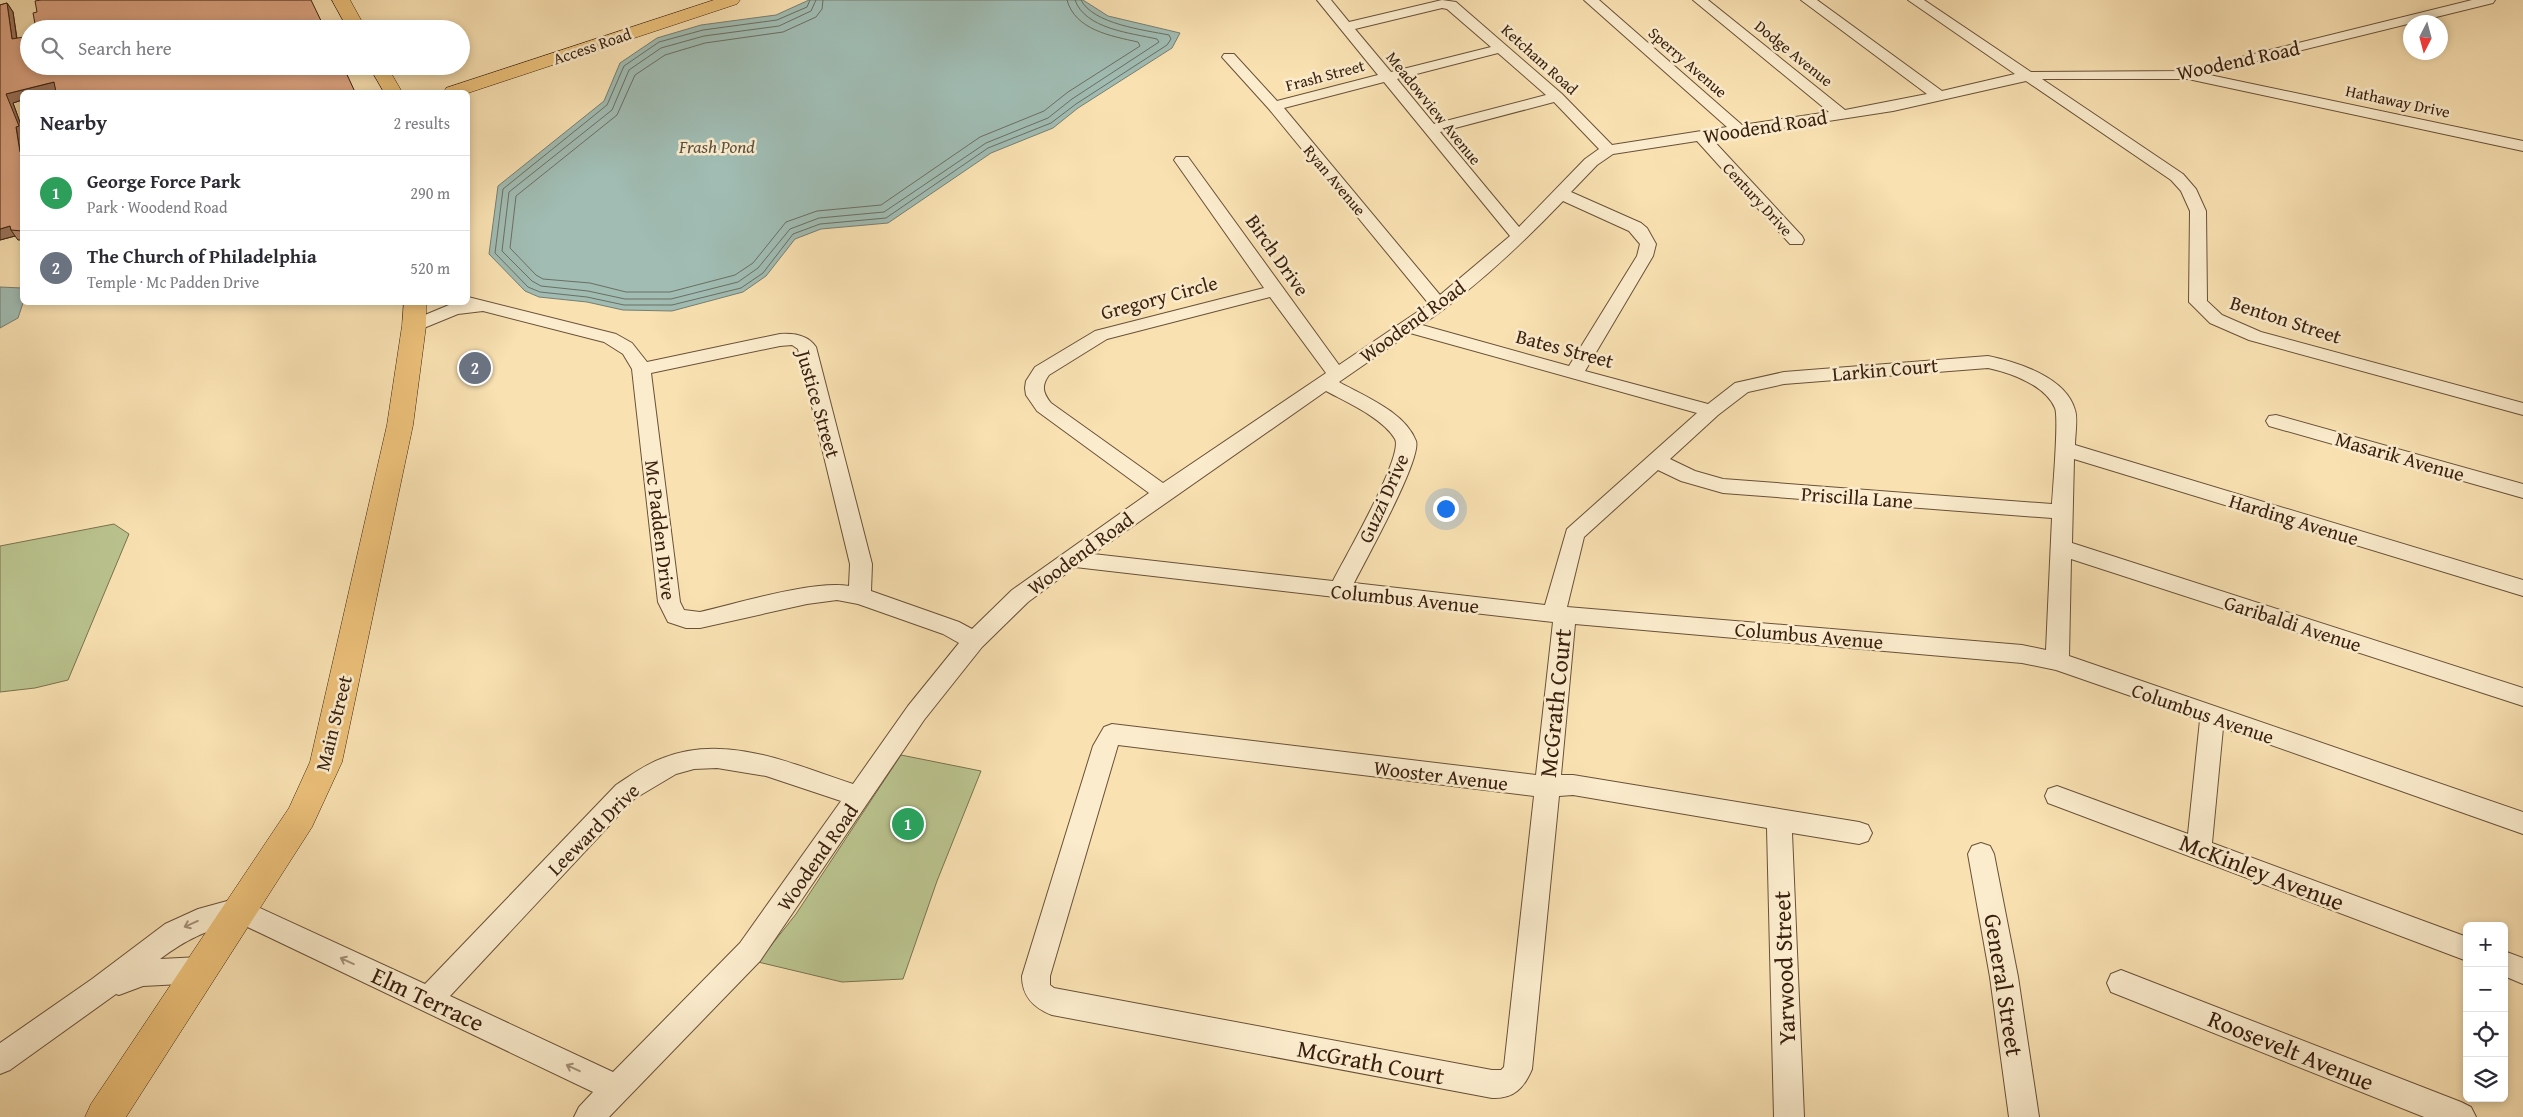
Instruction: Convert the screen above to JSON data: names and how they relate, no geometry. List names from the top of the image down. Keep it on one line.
{"streets":{"main road":["Access Road","Main Street"],"street":["Dodge Avenue","Ketcham Road","Woodend Road","Sperry Avenue","Frash Street","Hathaway Drive","Meadowview Avenue","Ryan Avenue","Century Drive","Birch Drive","Gregory Circle","Benton Street","Bates Street","Larkin Court","Justice Street","Masarik Avenue","Priscilla Lane","Guzzi Drive","Harding Avenue","Mc Padden Drive","Columbus Avenue","Garibaldi Avenue","McGrath Court","Wooster Avenue","Leeward Drive","McKinley Avenue","Yarwood Street","General Street","Elm Terrace","Roosevelt Avenue"]},"crossings":[["Dodge Avenue","Woodend Road"],["Ketcham Road","Woodend Road"],["Ketcham Road","Frash Street"],["Ketcham Road","Meadowview Avenue"],["Woodend Road","Sperry Avenue"],["Woodend Road","Hathaway Drive"],["Woodend Road","Meadowview Avenue"],["Woodend Road","Ryan Avenue"],["Woodend Road","Century Drive"],["Woodend Road","Birch Drive"],["Woodend Road","Gregory Circle"],["Woodend Road","Benton Street"],["Woodend Road","Bates Street"],["Woodend Road","Guzzi Drive"],["Woodend Road","Mc Padden Drive"],["Woodend Road","Columbus Avenue"],["Woodend Road","Leeward Drive"],["Woodend Road","Elm Terrace"],["Frash Street","Meadowview Avenue"],["Frash Street","Ryan Avenue"],["Birch Drive","Gregory Circle"],["Birch Drive","Guzzi Drive"],["Bates Street","Larkin Court"],["Larkin Court","Priscilla Lane"],["Larkin Court","Harding Avenue"],["Larkin Court","Columbus Avenue"],["Larkin Court","Garibaldi Avenue"],["Larkin Court","McGrath Court"],["Justice Street","Mc Padden Drive"],["Guzzi Drive","Columbus Avenue"],["Mc Padden Drive","Main Street"],["Columbus Avenue","McGrath Court"],["McGrath Court","Wooster Avenue"],["Main Street","Elm Terrace"],["Wooster Avenue","Yarwood Street"],["Leeward Drive","Elm Terrace"]],"one_way":["Elm Terrace"],"water":["Frash Pond"],"north":"bottom","page":{"search":"Search here","heading":["Nearby","2 results"],"list":[{"mark":"1","name":"George Force Park","note":"Park · Woodend Road","value":"290 m"},{"mark":"2","name":"The Church of Philadelphia","note":"Temple · Mc Padden Drive","value":"520 m"}],"pins":["2","1"],"map_buttons":["+","−"]}}
